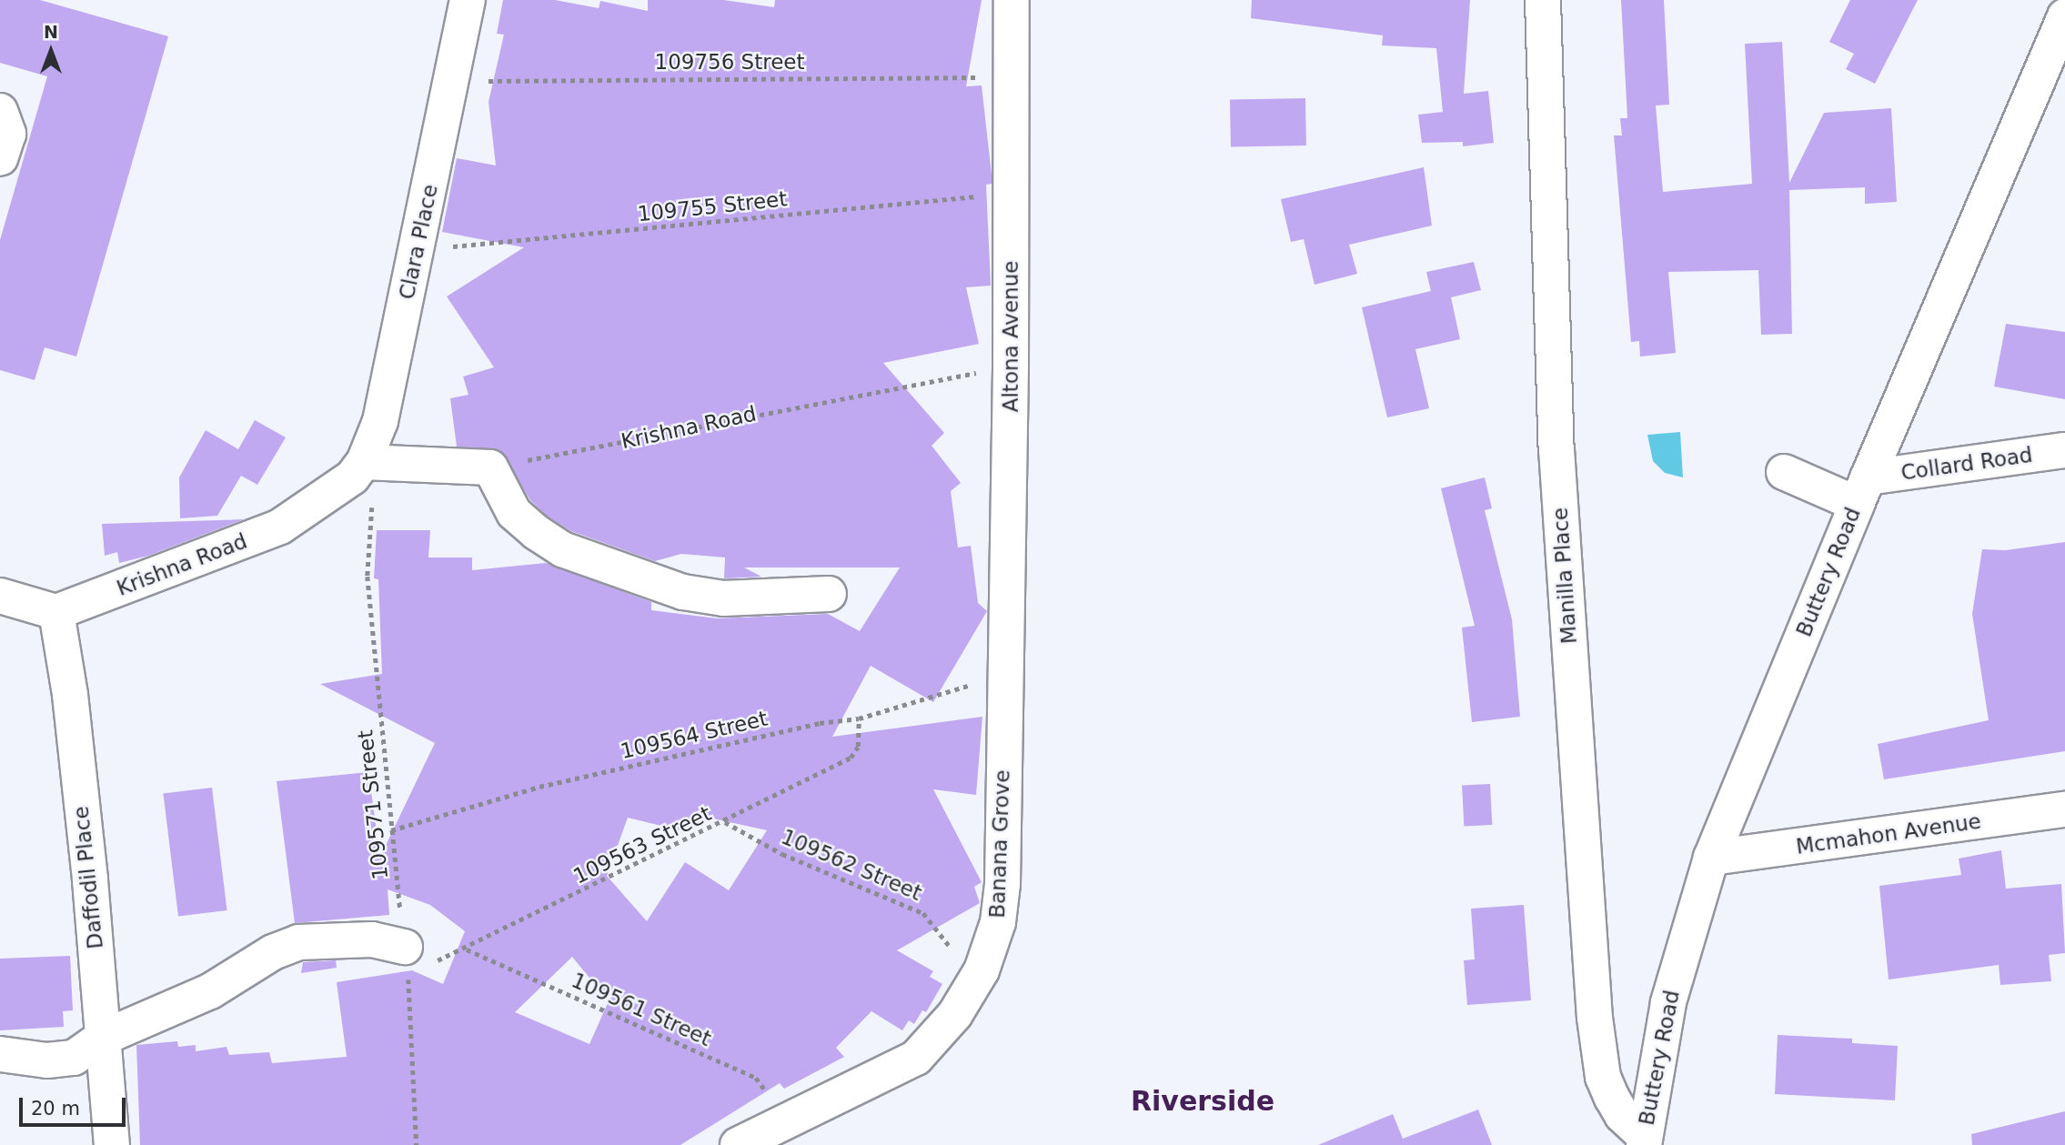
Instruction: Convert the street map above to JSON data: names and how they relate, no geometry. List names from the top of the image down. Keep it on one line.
{"streets":{"street":["Clara Place","Altona Avenue","Krishna Road","Collard Road","Buttery Road","Manilla Place","Mcmahon Avenue","Banana Grove","Daffodil Place"],"path":["109756 Street","109755 Street","109564 Street","109571 Street","109563 Street","109562 Street","109561 Street"]},"crossings":[["109756 Street","Clara Place"],["109756 Street","Altona Avenue"],["109755 Street","Clara Place"],["109755 Street","Altona Avenue"],["Clara Place","Krishna Road"],["Clara Place","109571 Street"],["Altona Avenue","Krishna Road"],["Altona Avenue","109564 Street"],["Altona Avenue","Banana Grove"],["Krishna Road","109571 Street"],["Krishna Road","Daffodil Place"],["Collard Road","Buttery Road"],["Buttery Road","Manilla Place"],["Buttery Road","Mcmahon Avenue"],["109564 Street","109571 Street"],["109564 Street","Banana Grove"],["109564 Street","109563 Street"],["109571 Street","109563 Street"],["Banana Grove","109562 Street"],["Banana Grove","109561 Street"],["109563 Street","109562 Street"],["109563 Street","109561 Street"]],"districts":["Riverside"],"scale_bar":"20 m","north":"top"}
